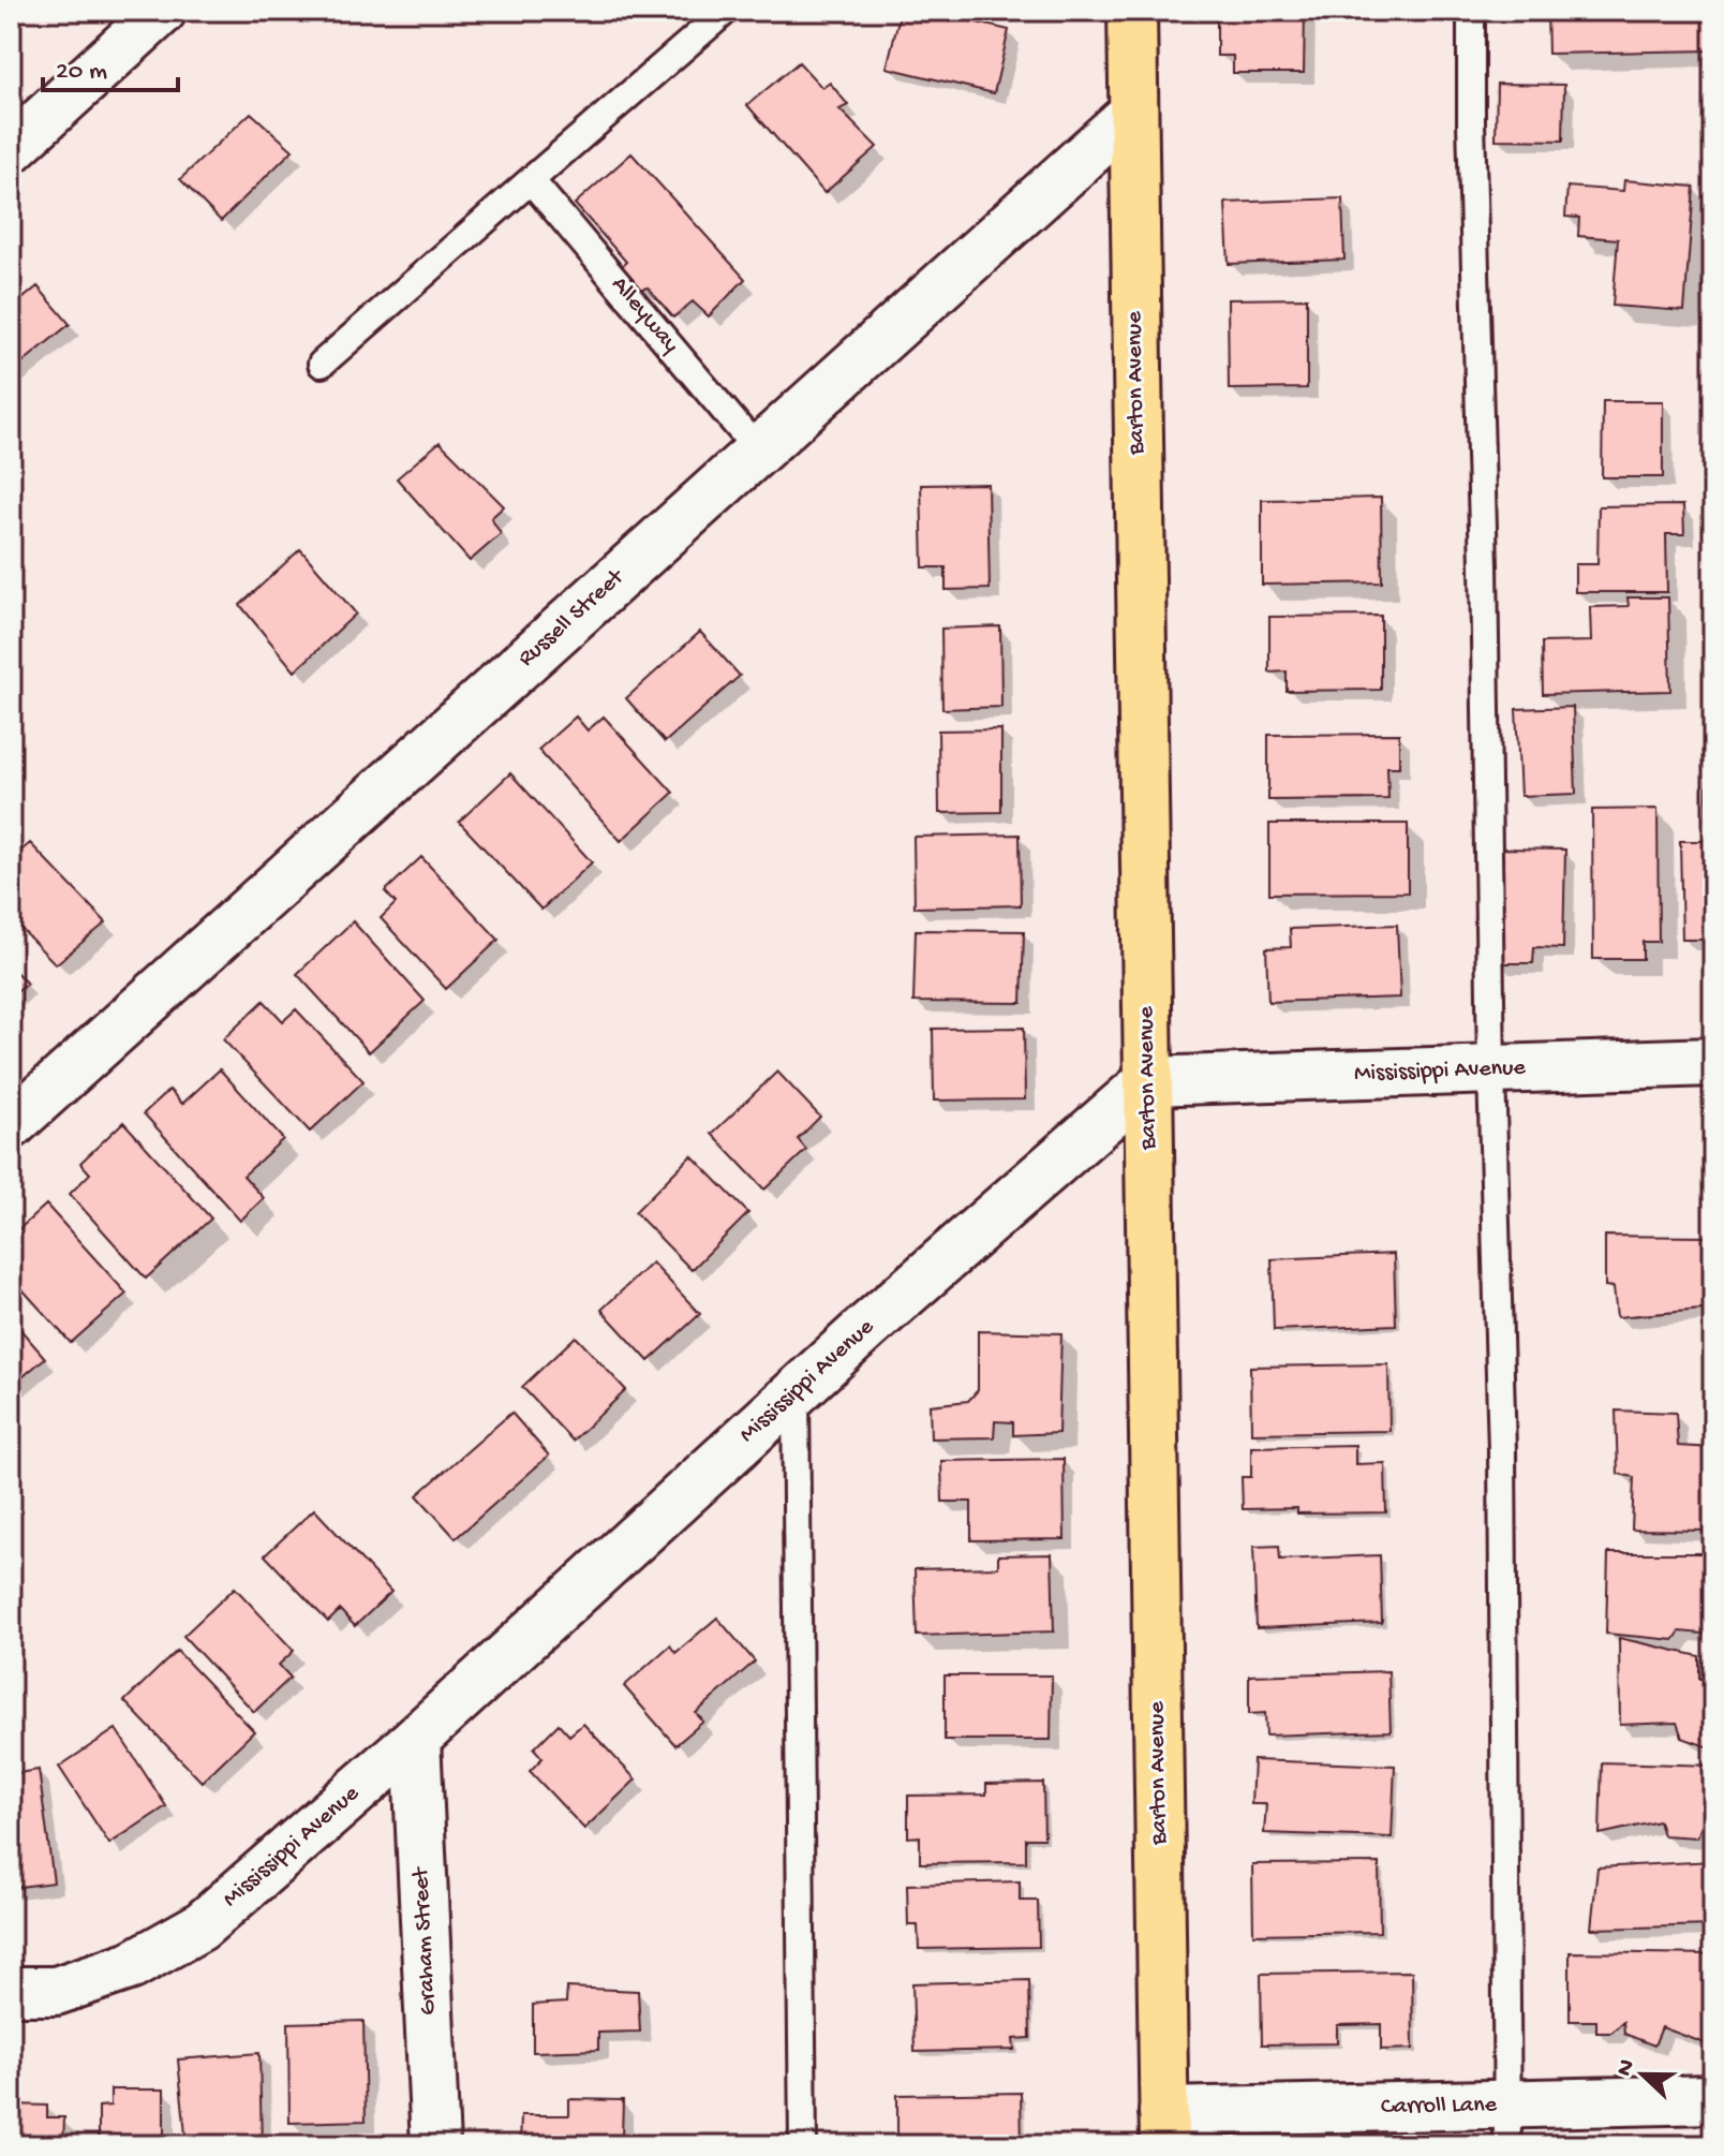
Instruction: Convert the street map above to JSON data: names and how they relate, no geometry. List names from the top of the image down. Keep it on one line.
{"streets":{"main road":["Barton Avenue"],"street":["Russell Street","Mississippi Avenue","Graham Street","Carroll Lane"],"lane":["Alleyway"]},"crossings":[["Alleyway","Russell Street"],["Barton Avenue","Russell Street"],["Barton Avenue","Mississippi Avenue"],["Barton Avenue","Carroll Lane"],["Mississippi Avenue","Graham Street"]],"scale_bar":"20 m","north":"left"}
